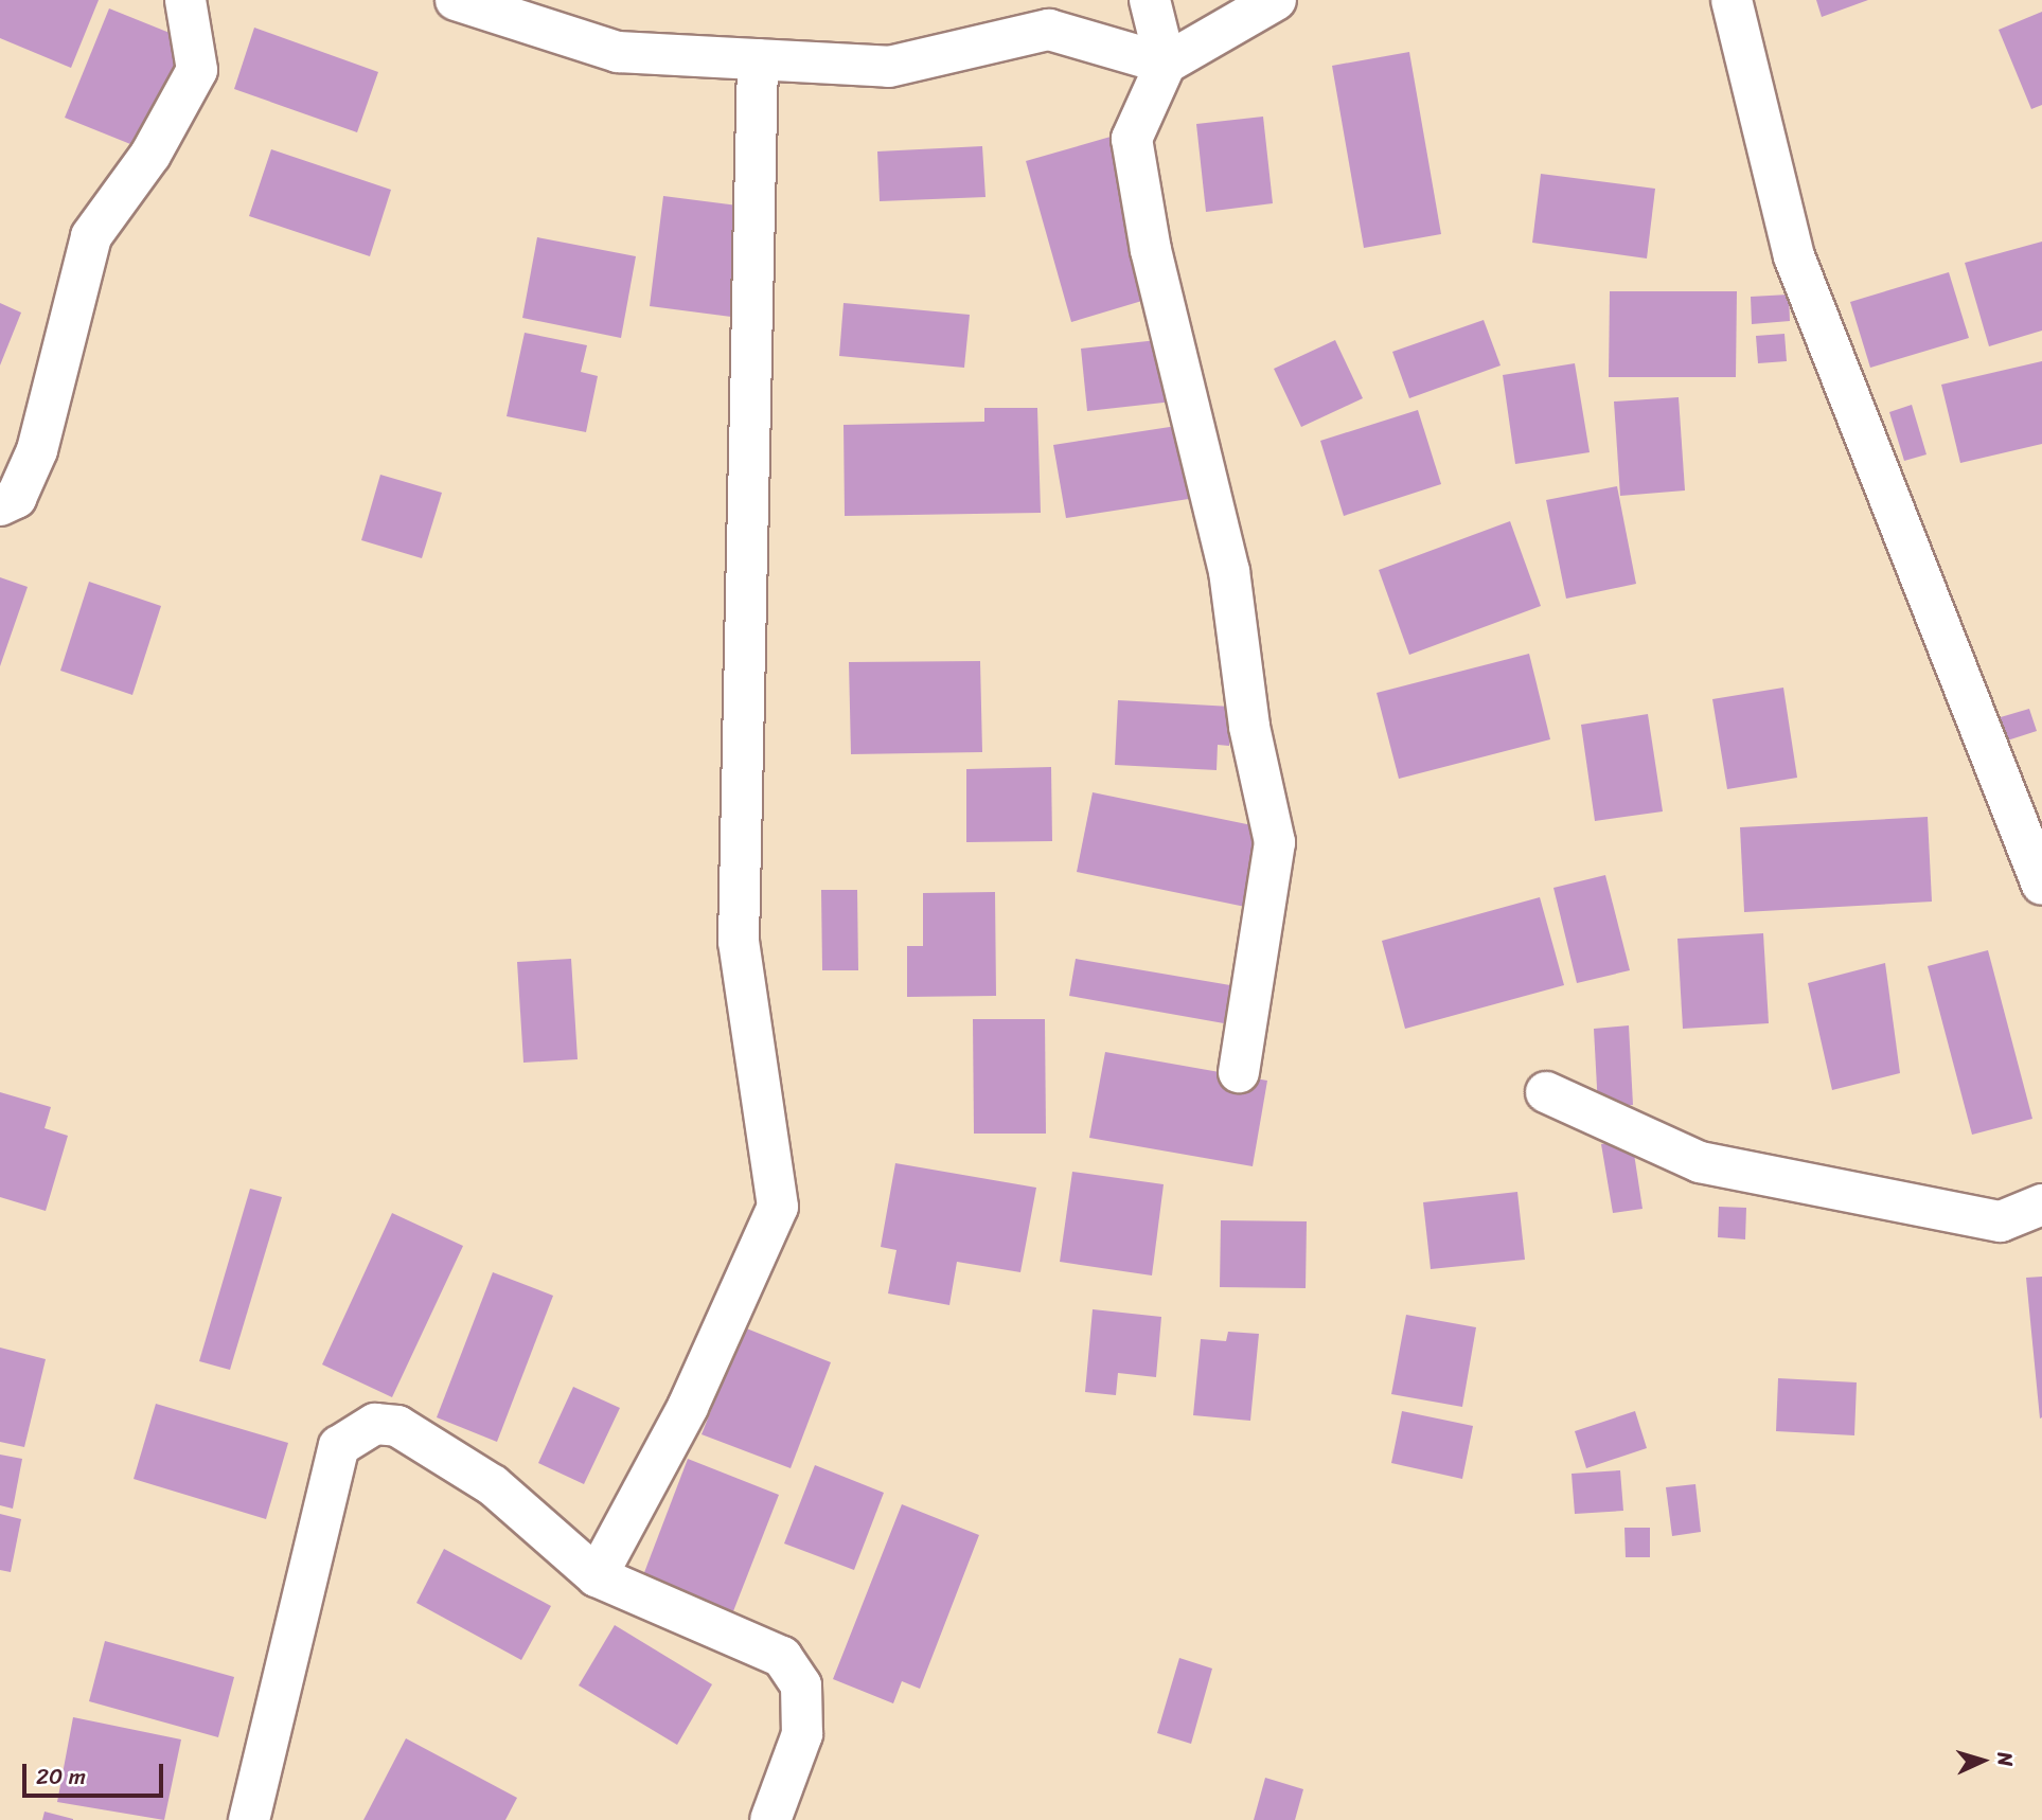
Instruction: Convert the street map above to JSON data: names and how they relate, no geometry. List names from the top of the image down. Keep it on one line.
{"scale_bar":"20 m","north":"right"}
